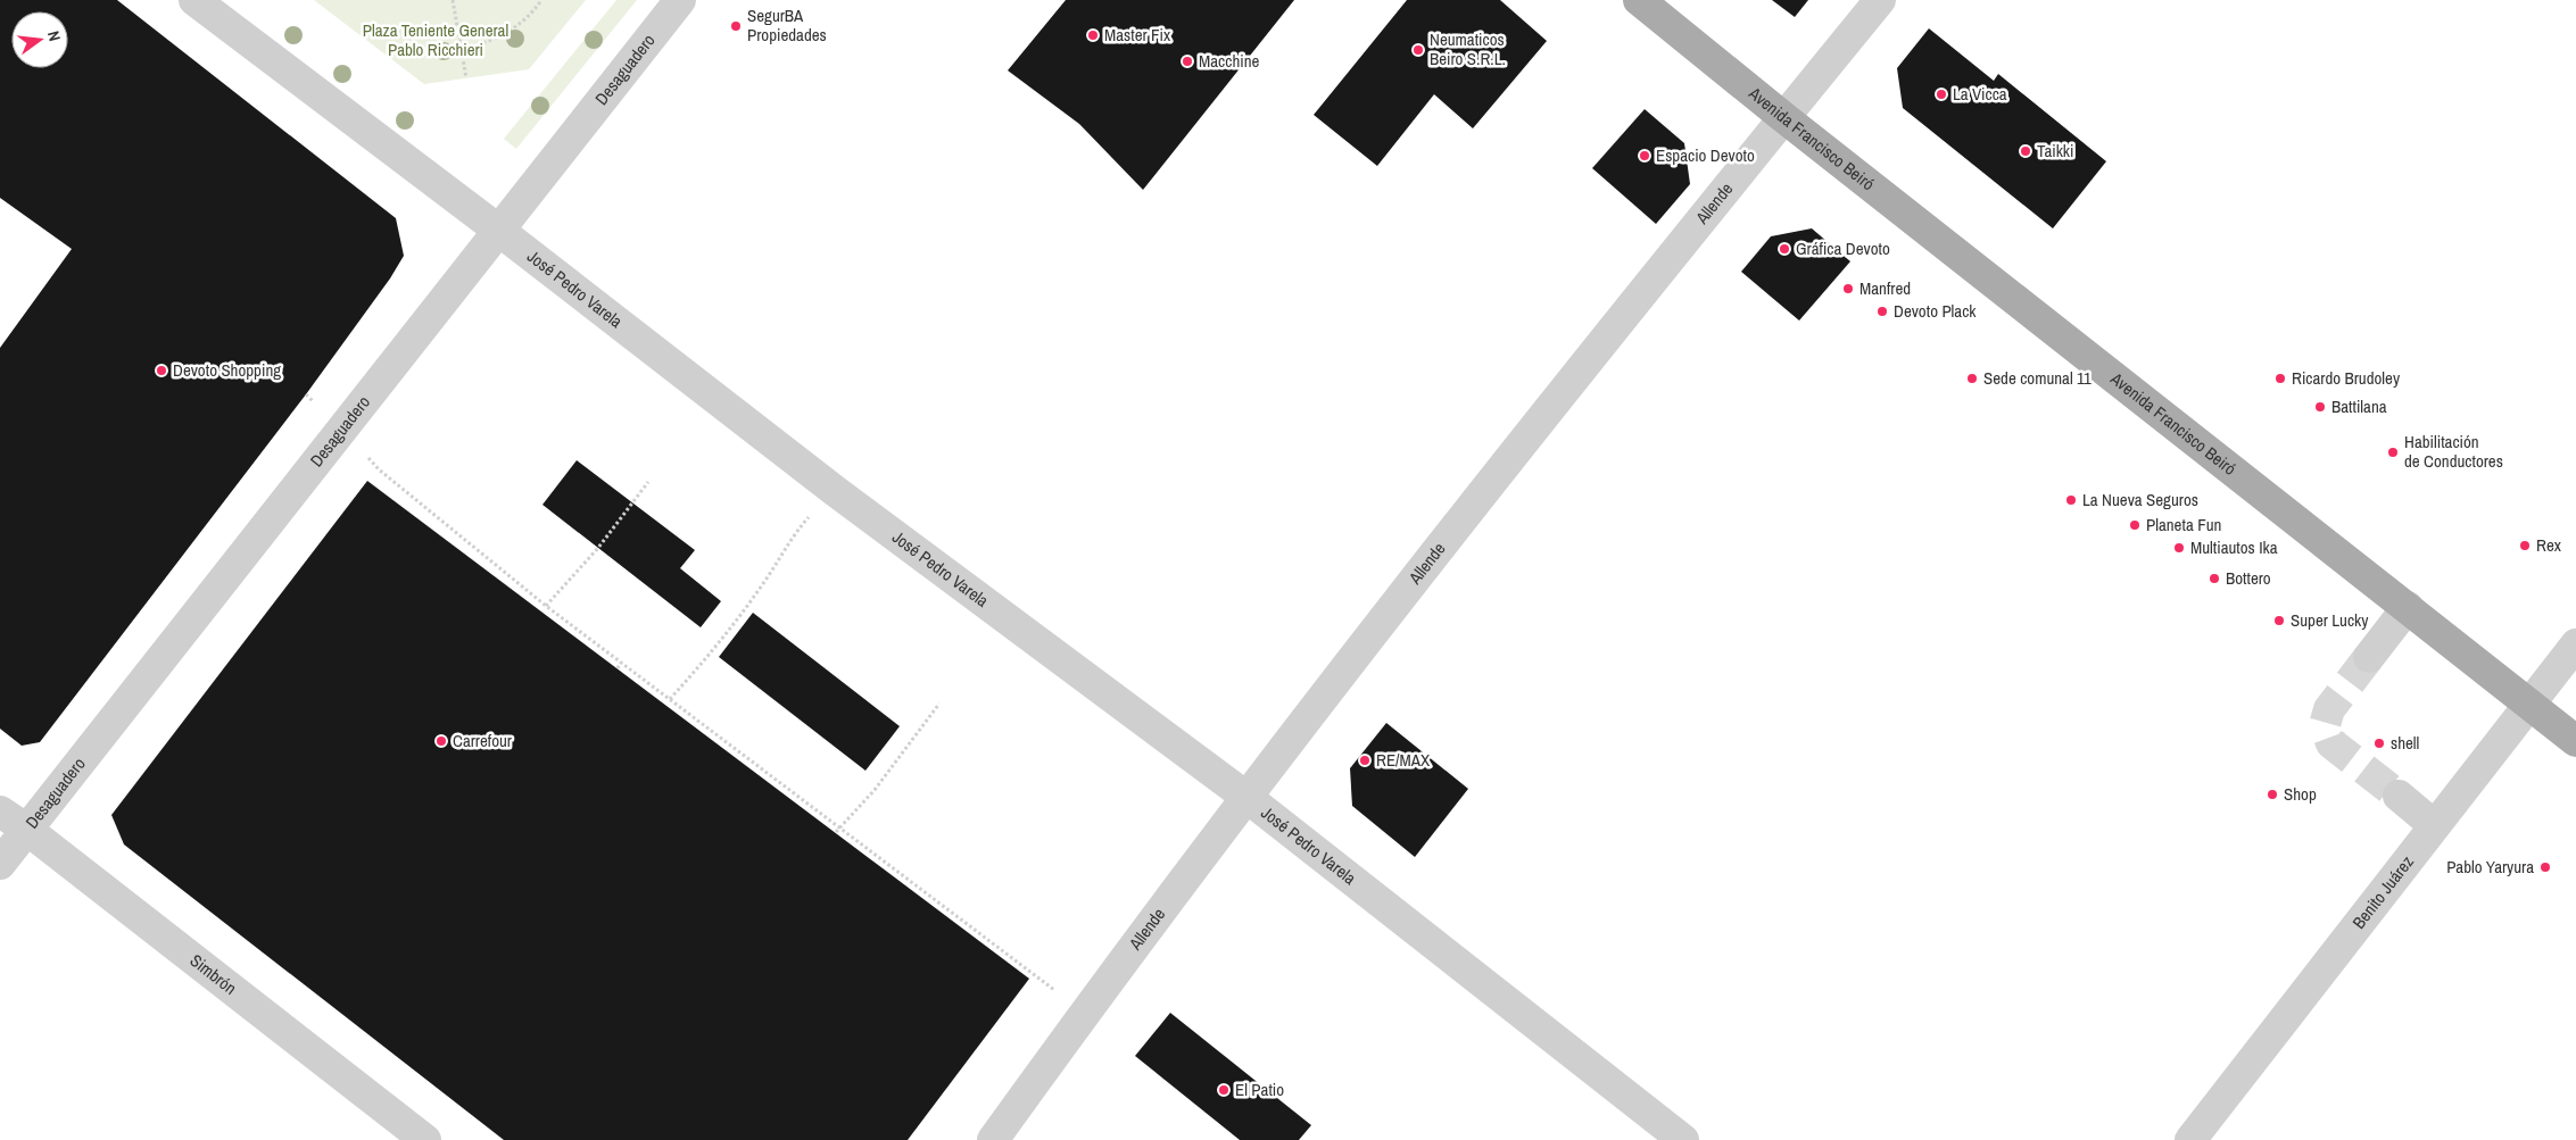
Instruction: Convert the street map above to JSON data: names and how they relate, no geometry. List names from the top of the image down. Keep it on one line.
{"streets":{"main road":["Avenida Francisco Beiró"],"street":["Desaguadero","Allende","José Pedro Varela","Benito Juárez","Simbrón"]},"crossings":[["Desaguadero","José Pedro Varela"],["Desaguadero","Simbrón"],["Avenida Francisco Beiró","Allende"],["Avenida Francisco Beiró","Benito Juárez"],["Allende","José Pedro Varela"]],"parks":["Plaza Teniente General Pablo Ricchieri"],"places":["SegurBA Propiedades","Master Fix","Neumaticos Beiro S.R.L.","Macchine","La Vicca","Taikki","Espacio Devoto","Gráfica Devoto","Manfred","Devoto Plack","Devoto Shopping","Sede comunal 11","Ricardo Brudoley","Battilana","Habilitación de Conductores","La Nueva Seguros","Planeta Fun","Rex","Multiautos Ika","Bottero","Super Lucky","Carrefour","shell","RE/MAX","Shop","Pablo Yaryura","El Patio"],"north":"right"}
